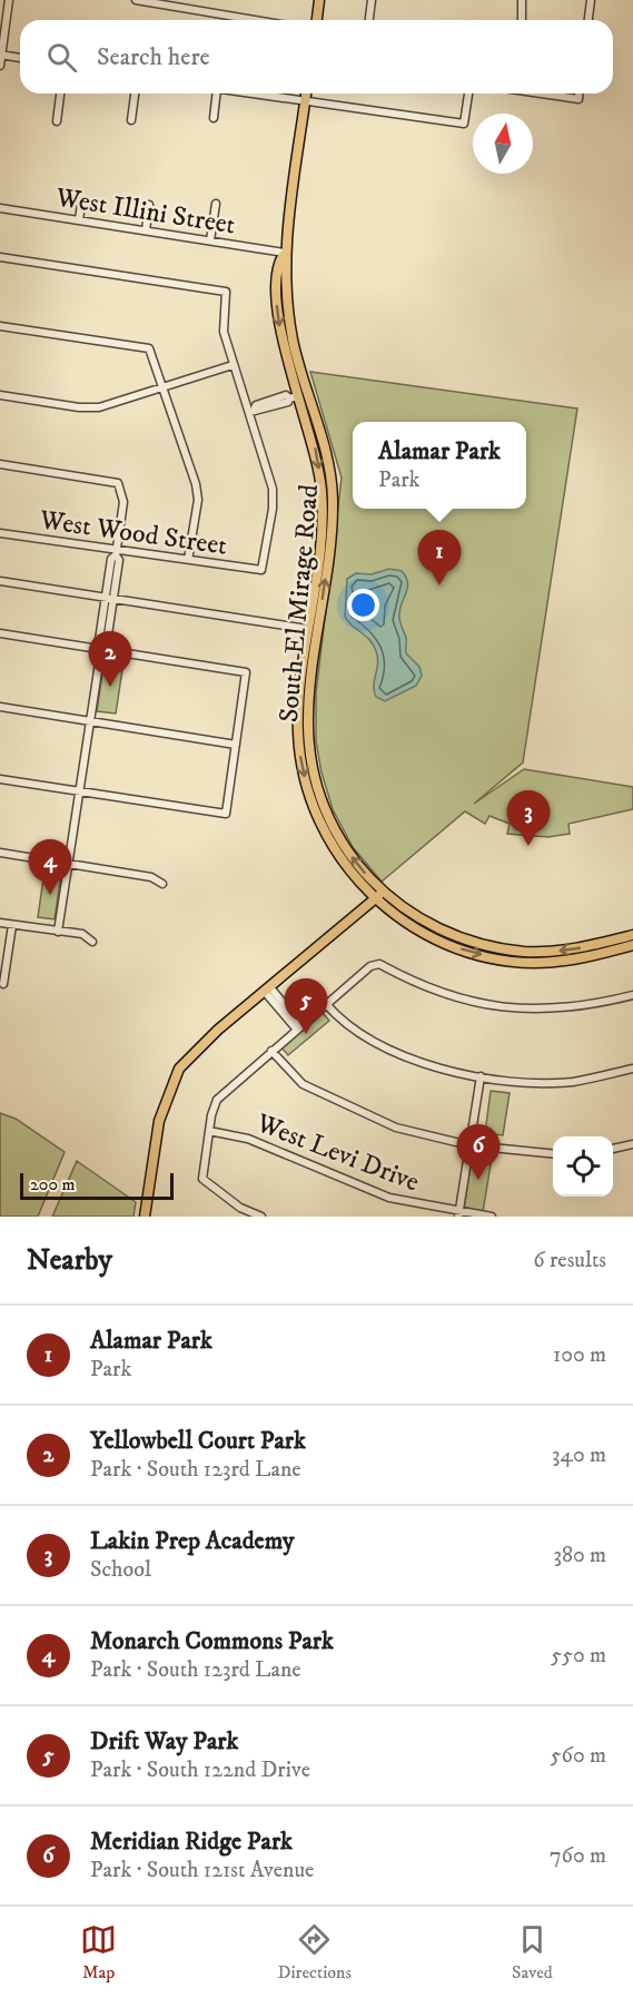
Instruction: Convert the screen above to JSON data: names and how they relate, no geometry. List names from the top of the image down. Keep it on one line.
{"streets":{"main road":["South El Mirage Road"],"street":["West Illini Street","West Wood Street","West Levi Drive"]},"crossings":[["West Illini Street","South El Mirage Road"]],"scale_bar":"200 m","north":"top","page":{"search":"Search here","popup":["Alamar Park","Park"],"pins":["1","2","3","4","5","6"],"scale":"200 m","heading":["Nearby","6 results"],"list":[{"mark":"1","name":"Alamar Park","note":"Park","value":"100 m"},{"mark":"2","name":"Yellowbell Court Park","note":"Park · South 123rd Lane","value":"340 m"},{"mark":"3","name":"Lakin Prep Academy","note":"School","value":"380 m"},{"mark":"4","name":"Monarch Commons Park","note":"Park · South 123rd Lane","value":"550 m"},{"mark":"5","name":"Drift Way Park","note":"Park · South 122nd Drive","value":"560 m"},{"mark":"6","name":"Meridian Ridge Park","note":"Park · South 121st Avenue","value":"760 m"}],"nav":["Map","Directions","Saved"]}}
